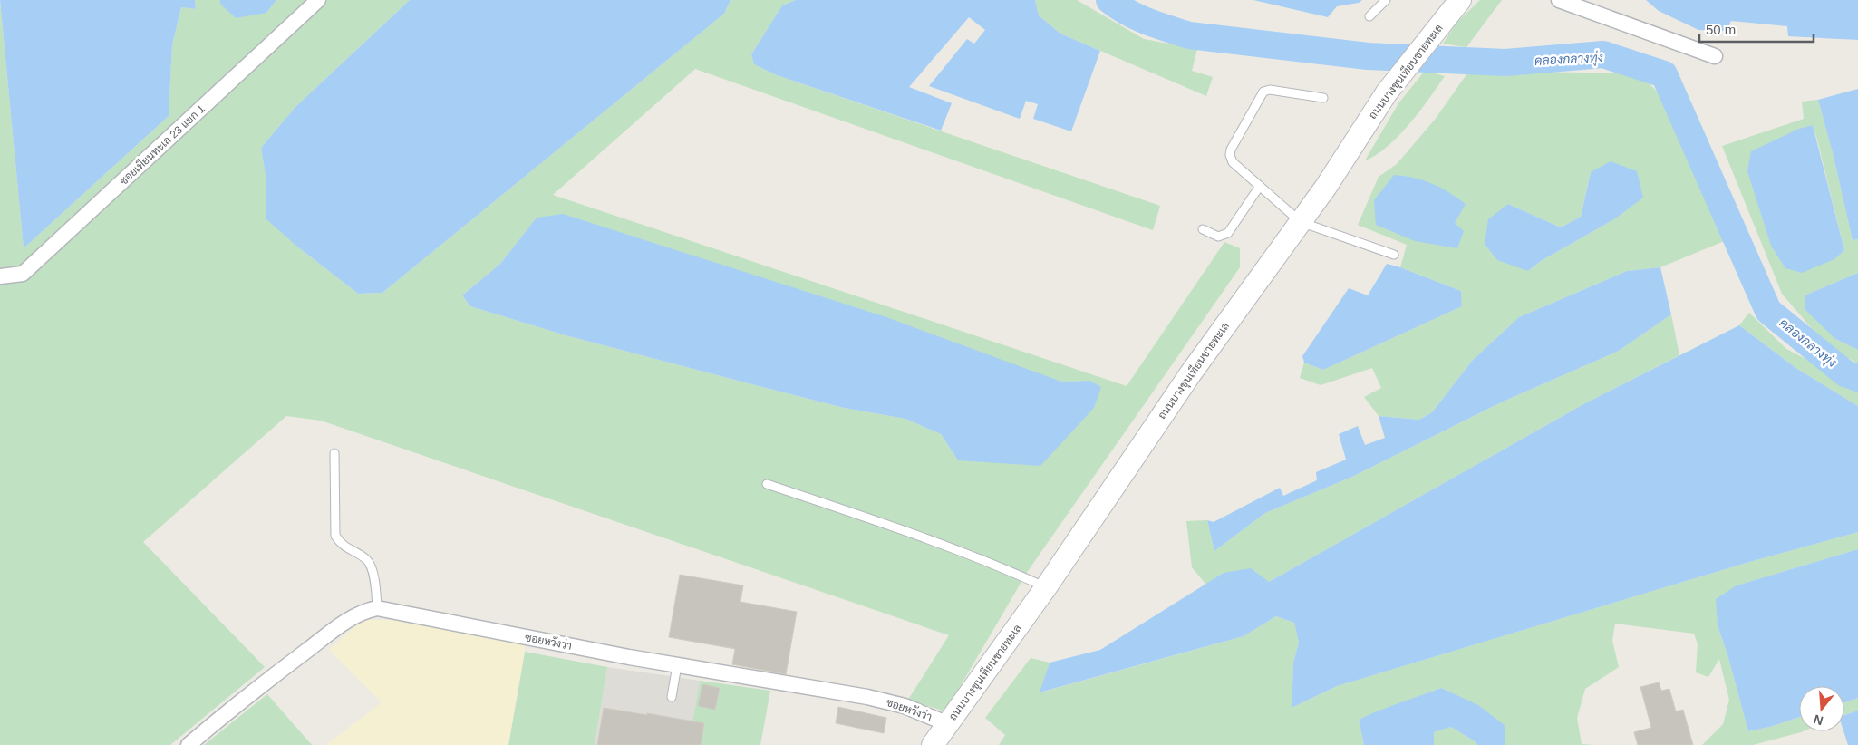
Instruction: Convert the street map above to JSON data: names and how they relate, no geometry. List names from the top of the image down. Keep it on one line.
{"streets":{"main road":["ถนนบางขุนเทียนชายทะเล"],"street":["ซอยเทียนทะเล 23 แยก 1","ซอยหวังว่า"]},"crossings":[["ถนนบางขุนเทียนชายทะเล","ซอยหวังว่า"]],"water":["คลองกลางทุ่ง"],"scale_bar":"50 m","north":"bottom"}
